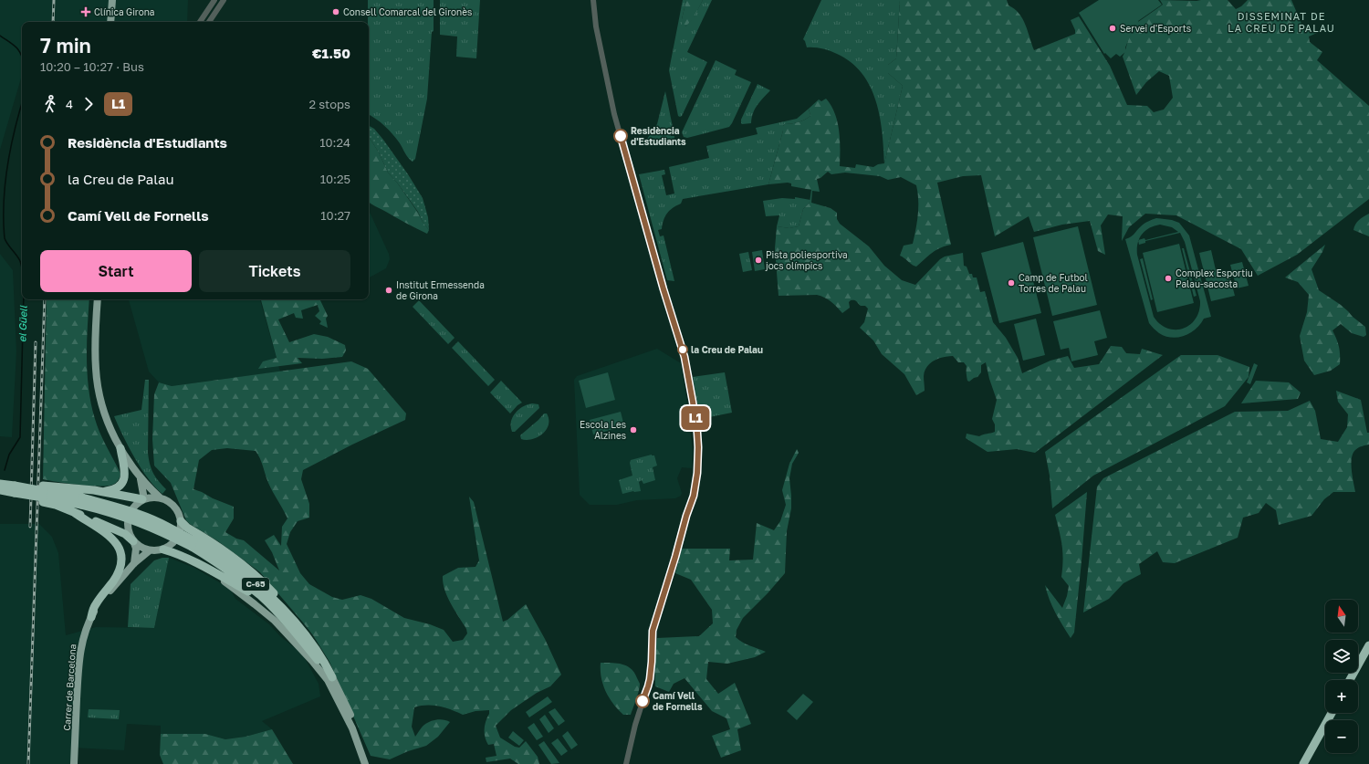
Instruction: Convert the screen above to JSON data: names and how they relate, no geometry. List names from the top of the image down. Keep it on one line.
{"streets":{"highway":["C-65"],"main road":["Carrer de Barcelona"]},"districts":["DISSEMINAT DE LA CREU DE PALAU"],"water":["el Güell"],"places":{"health":["Clínica Girona"],"other":["Consell Comarcal del Gironès","Servei d'Esports","Residència d'Estudiants","Pista poliesportiva jocs olímpics","Complex Esportiu Palau-sacosta","Camp de Futbol Torres de Palau","Institut Ermessenda de Girona","la Creu de Palau","Escola Les Alzines","Camí Vell de Fornells"]},"lines":["bus line L1"],"north":"top","page":{"on_map":"L1","heading":["7 min","10:20 – 10:27 · Bus","€1.50"],"legs":["4","L1","2 stops"],"list":[{"name":"Residència d'Estudiants","value":"10:24"},{"name":"la Creu de Palau","value":"10:25"},{"name":"Camí Vell de Fornells","value":"10:27"}],"buttons":["Start","Tickets"],"map_buttons":["+","−"]}}
